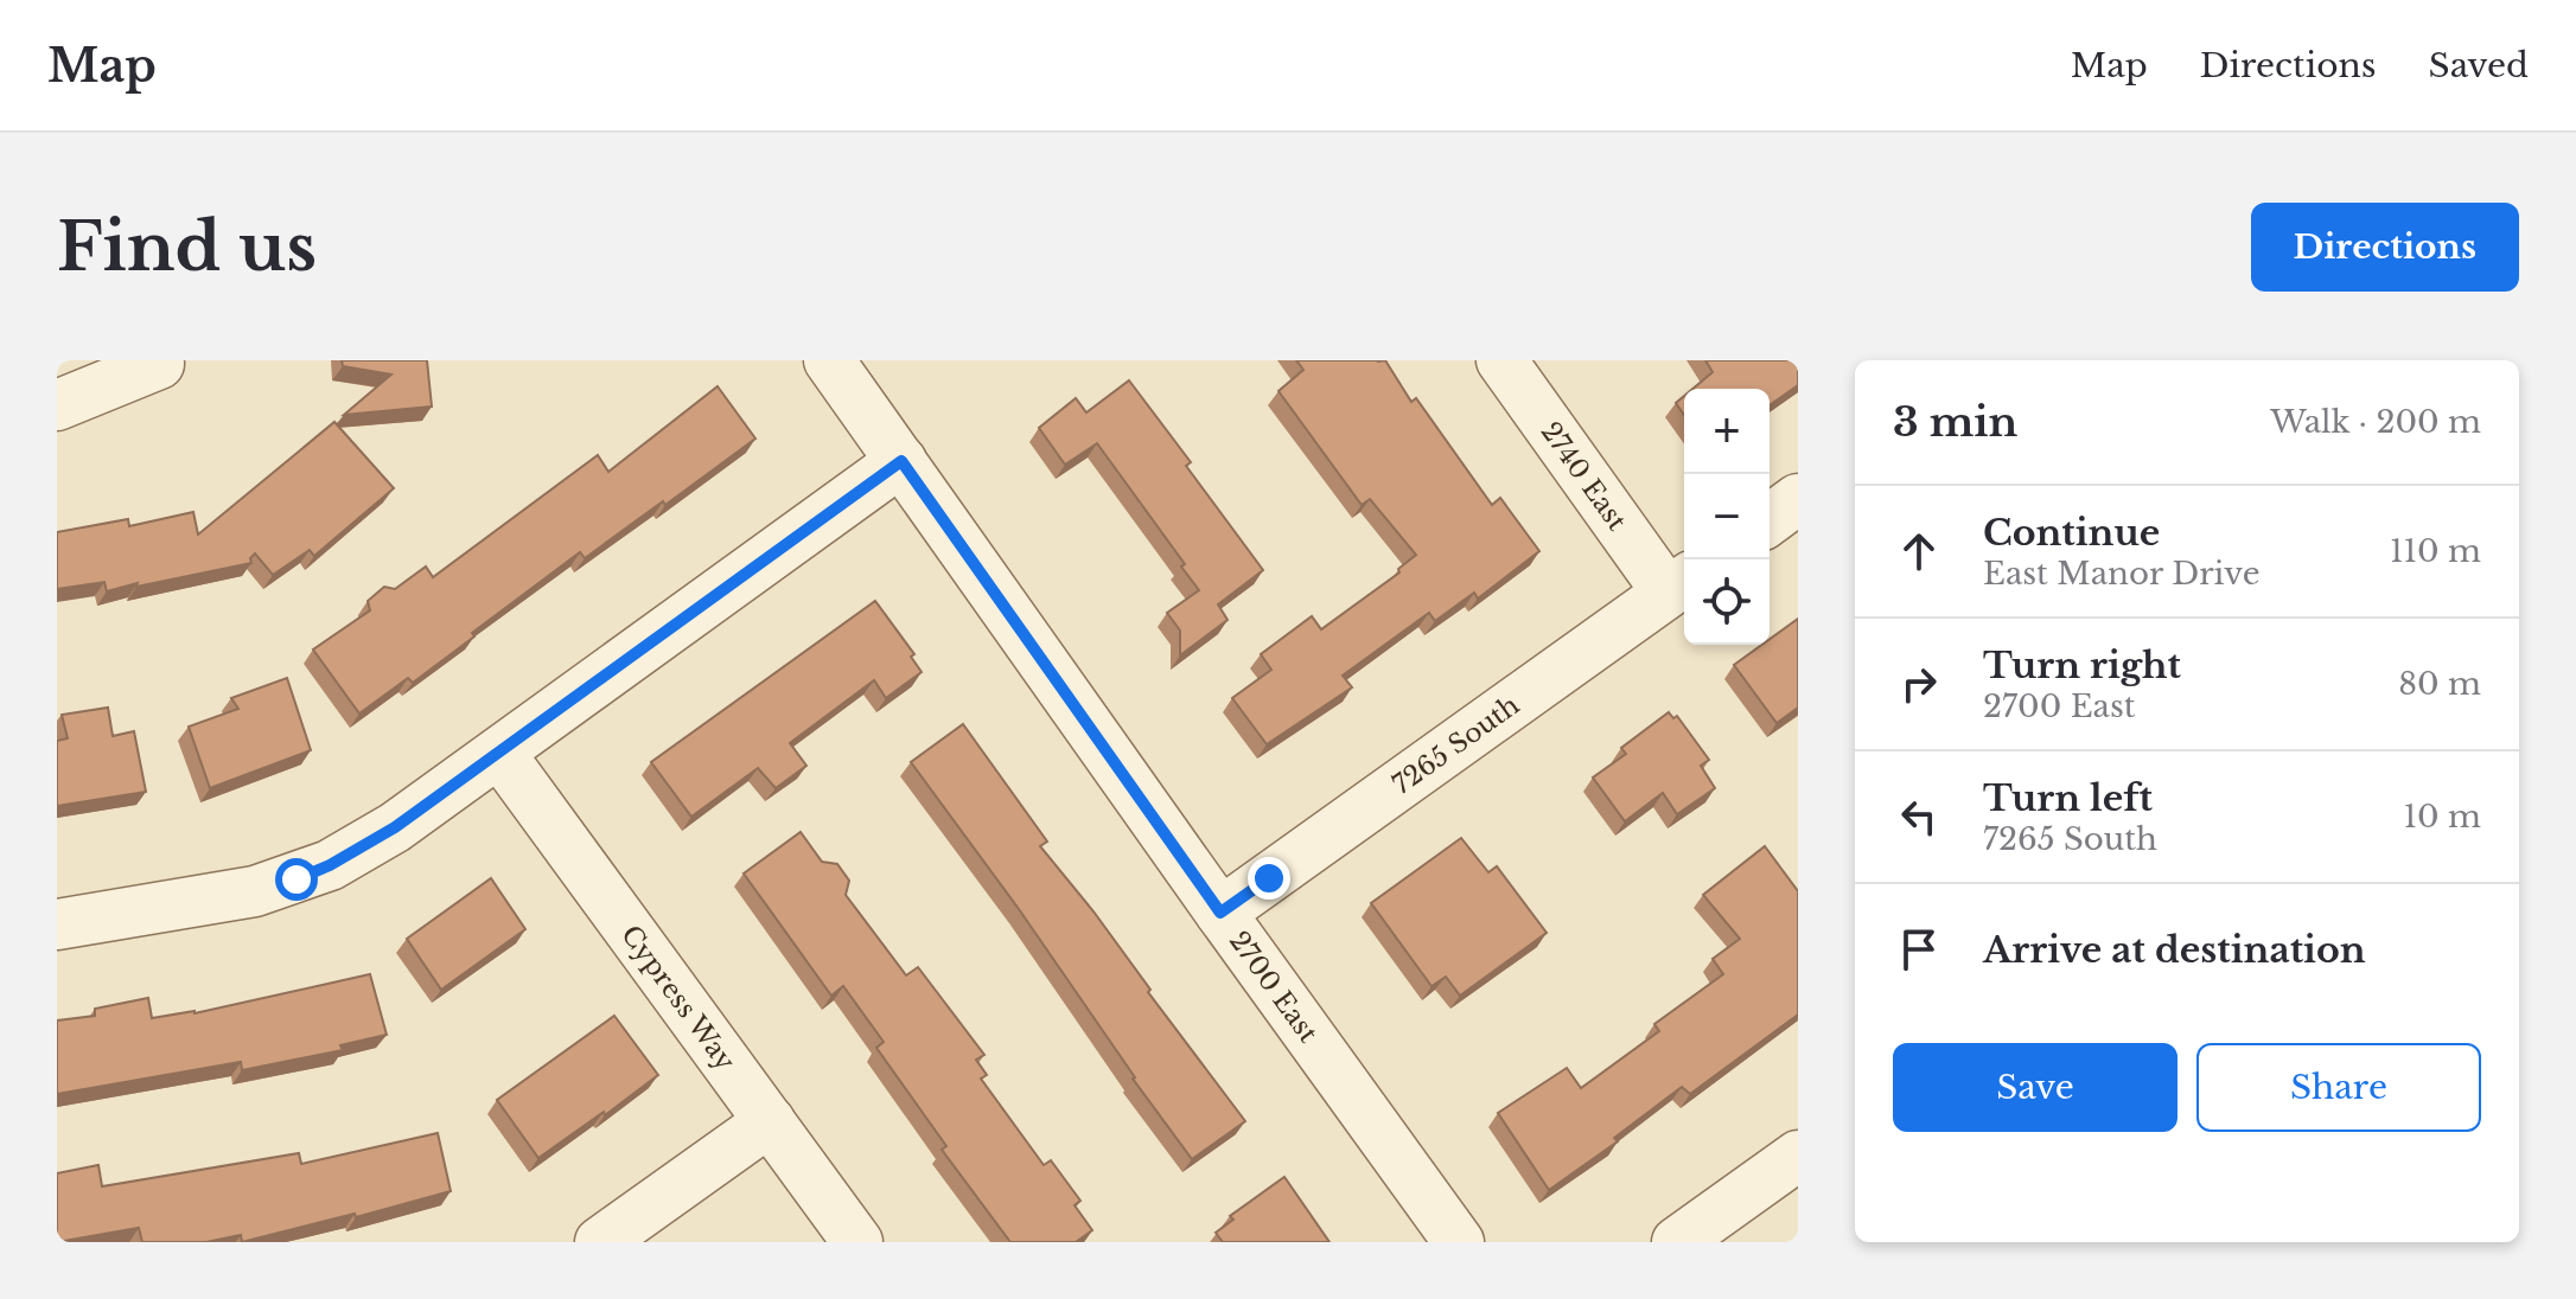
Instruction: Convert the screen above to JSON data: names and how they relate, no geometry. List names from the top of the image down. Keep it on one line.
{"streets":{"street":["2740 East","7265 South","2700 East","Cypress Way"]},"crossings":[["2740 East","7265 South"],["7265 South","2700 East"]],"page":{"header":"Map","nav":["Map","Directions","Saved"],"buttons":["Directions",["Save","Share"]],"title":"Find us","heading":["3 min","Walk · 200 m"],"map_buttons":["+","−"],"list":[["Continue","East Manor Drive","110 m"],["Turn right","2700 East","80 m"],["Turn left","7265 South","10 m"],"Arrive at destination"]}}
